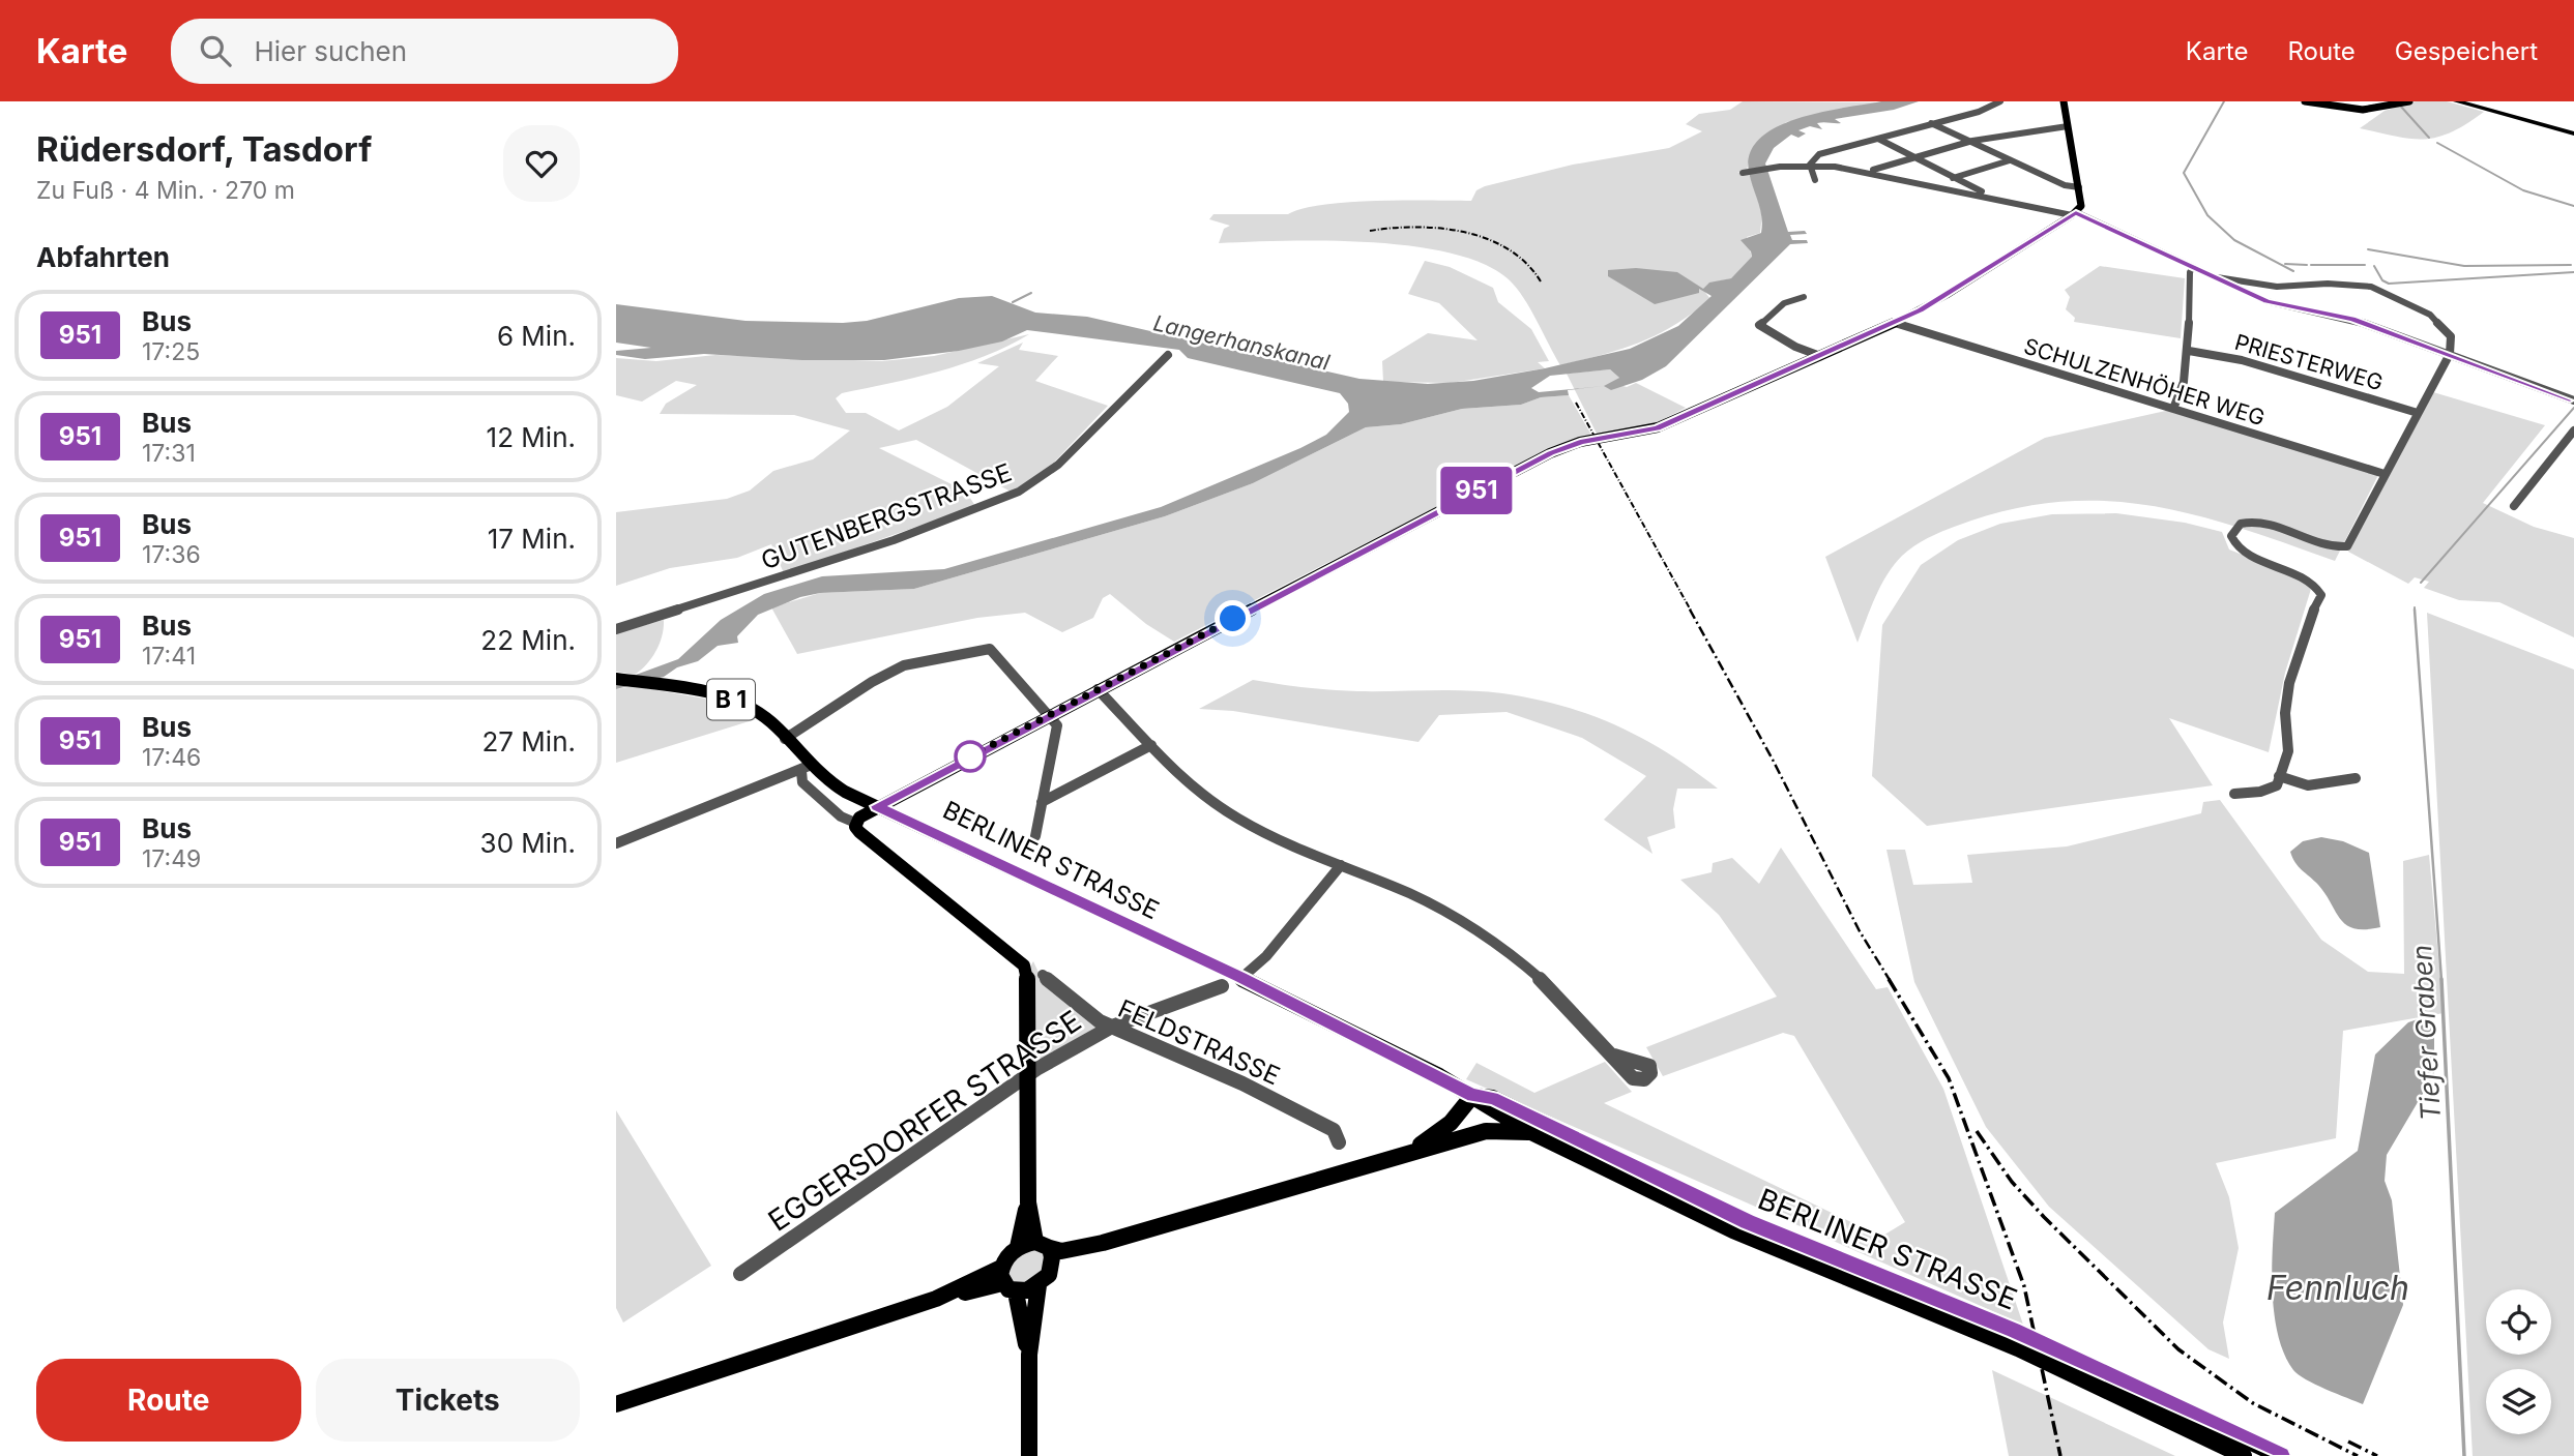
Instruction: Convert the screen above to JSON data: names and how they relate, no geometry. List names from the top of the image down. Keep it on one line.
{"streets":{"main road":["B 1","BERLINER STRASSE"],"street":["PRIESTERWEG","SCHULZENHÖHER WEG","GUTENBERGSTRASSE","FELDSTRASSE","EGGERSDORFER STRASSE"]},"crossings":[["FELDSTRASSE","EGGERSDORFER STRASSE"]],"water":["Langerhanskanal","Tiefer Graben","Fennluch"],"lines":["bus line 951"],"page":{"header":"Karte","search":"Hier suchen","nav":["Karte","Route","Gespeichert"],"heading":[["Rüdersdorf, Tasdorf","Zu Fuß · 4 Min. · 270 m"],"Abfahrten"],"on_map":"951","list":[{"mark":"951","name":"Bus","note":"17:25","value":"6 Min."},{"mark":"951","name":"Bus","note":"17:31","value":"12 Min."},{"mark":"951","name":"Bus","note":"17:36","value":"17 Min."},{"mark":"951","name":"Bus","note":"17:41","value":"22 Min."},{"mark":"951","name":"Bus","note":"17:46","value":"27 Min."},{"mark":"951","name":"Bus","note":"17:49","value":"30 Min."}],"buttons":["Route","Tickets"]}}
